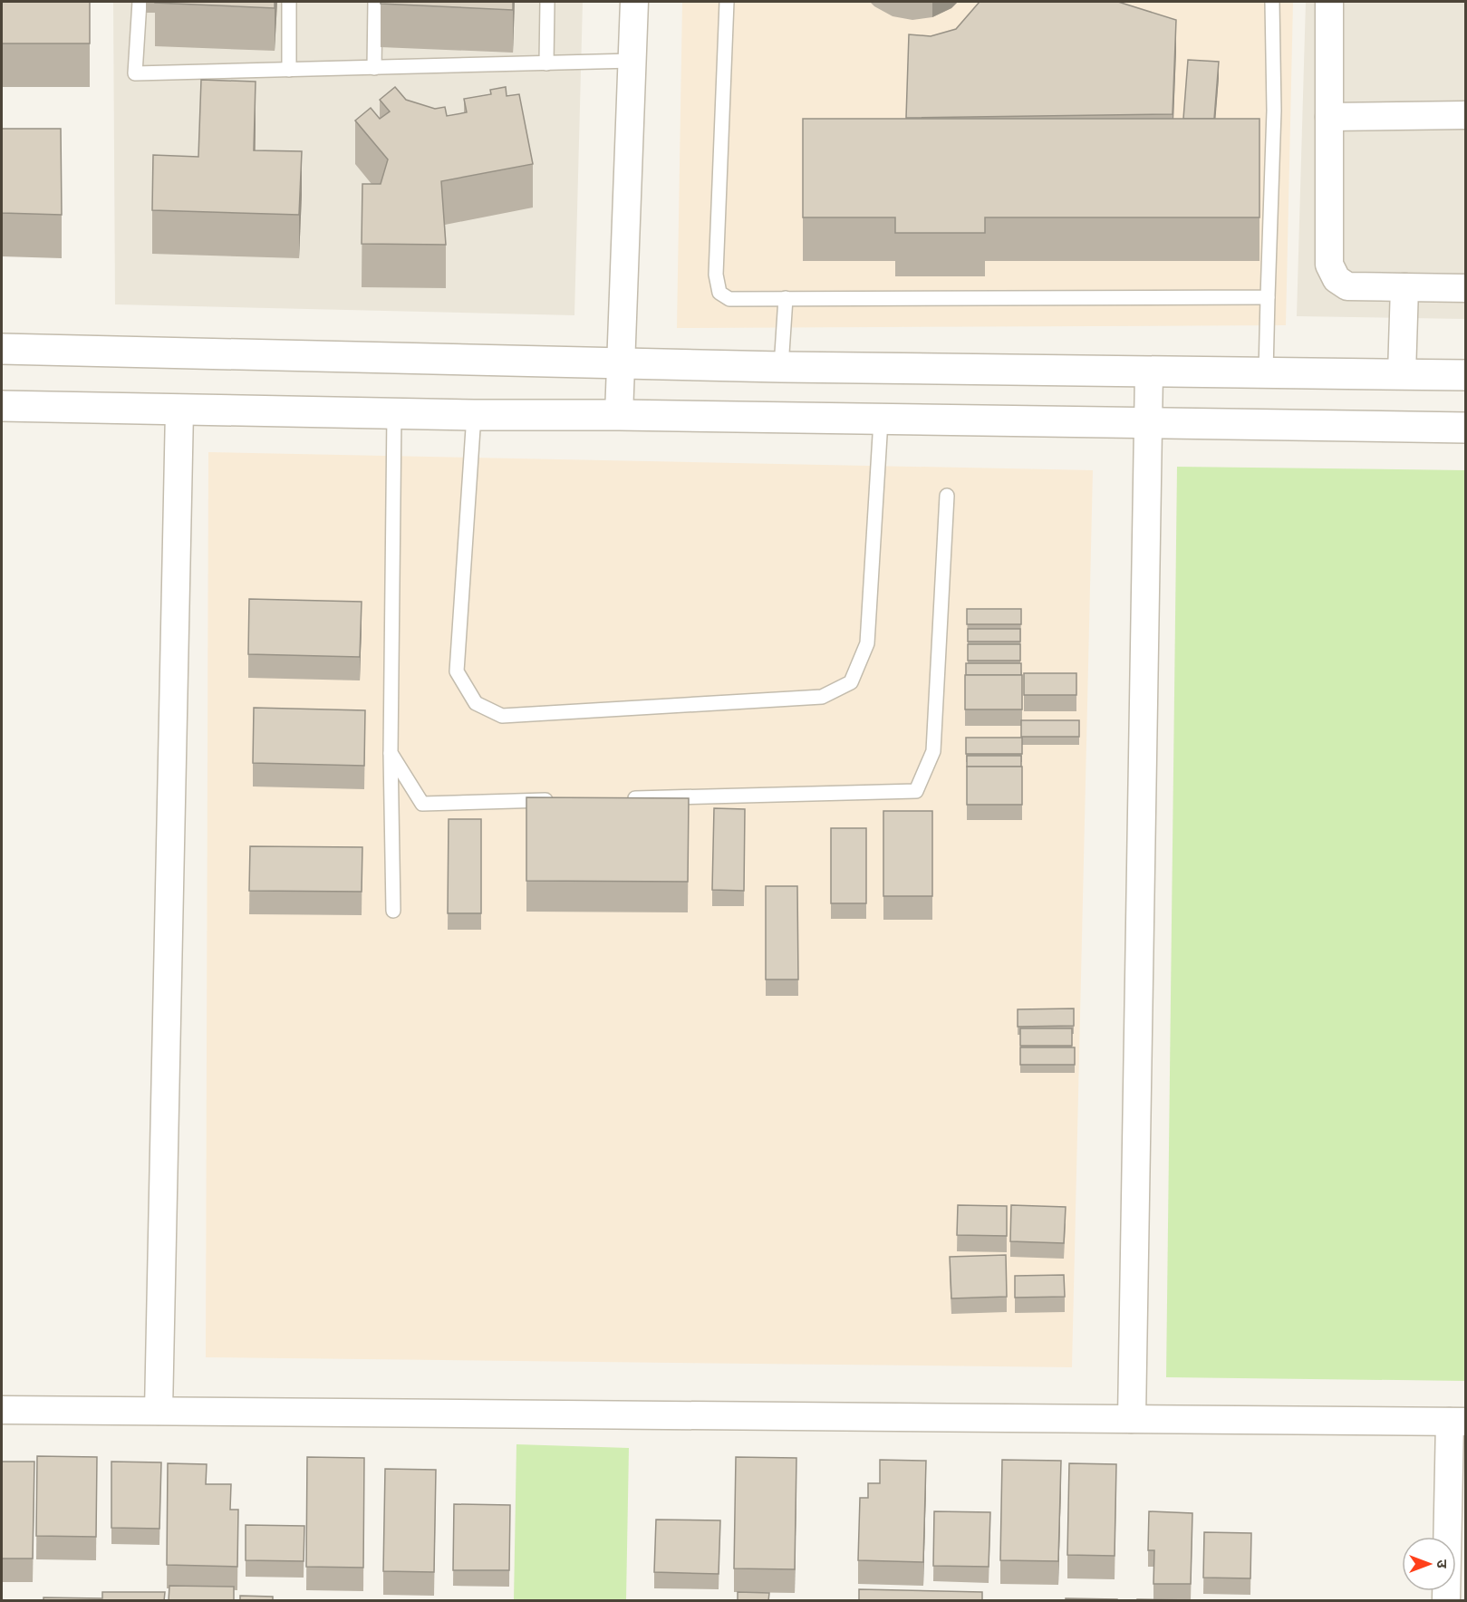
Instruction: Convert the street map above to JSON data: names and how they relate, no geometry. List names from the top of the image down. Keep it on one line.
{"north":"right"}
